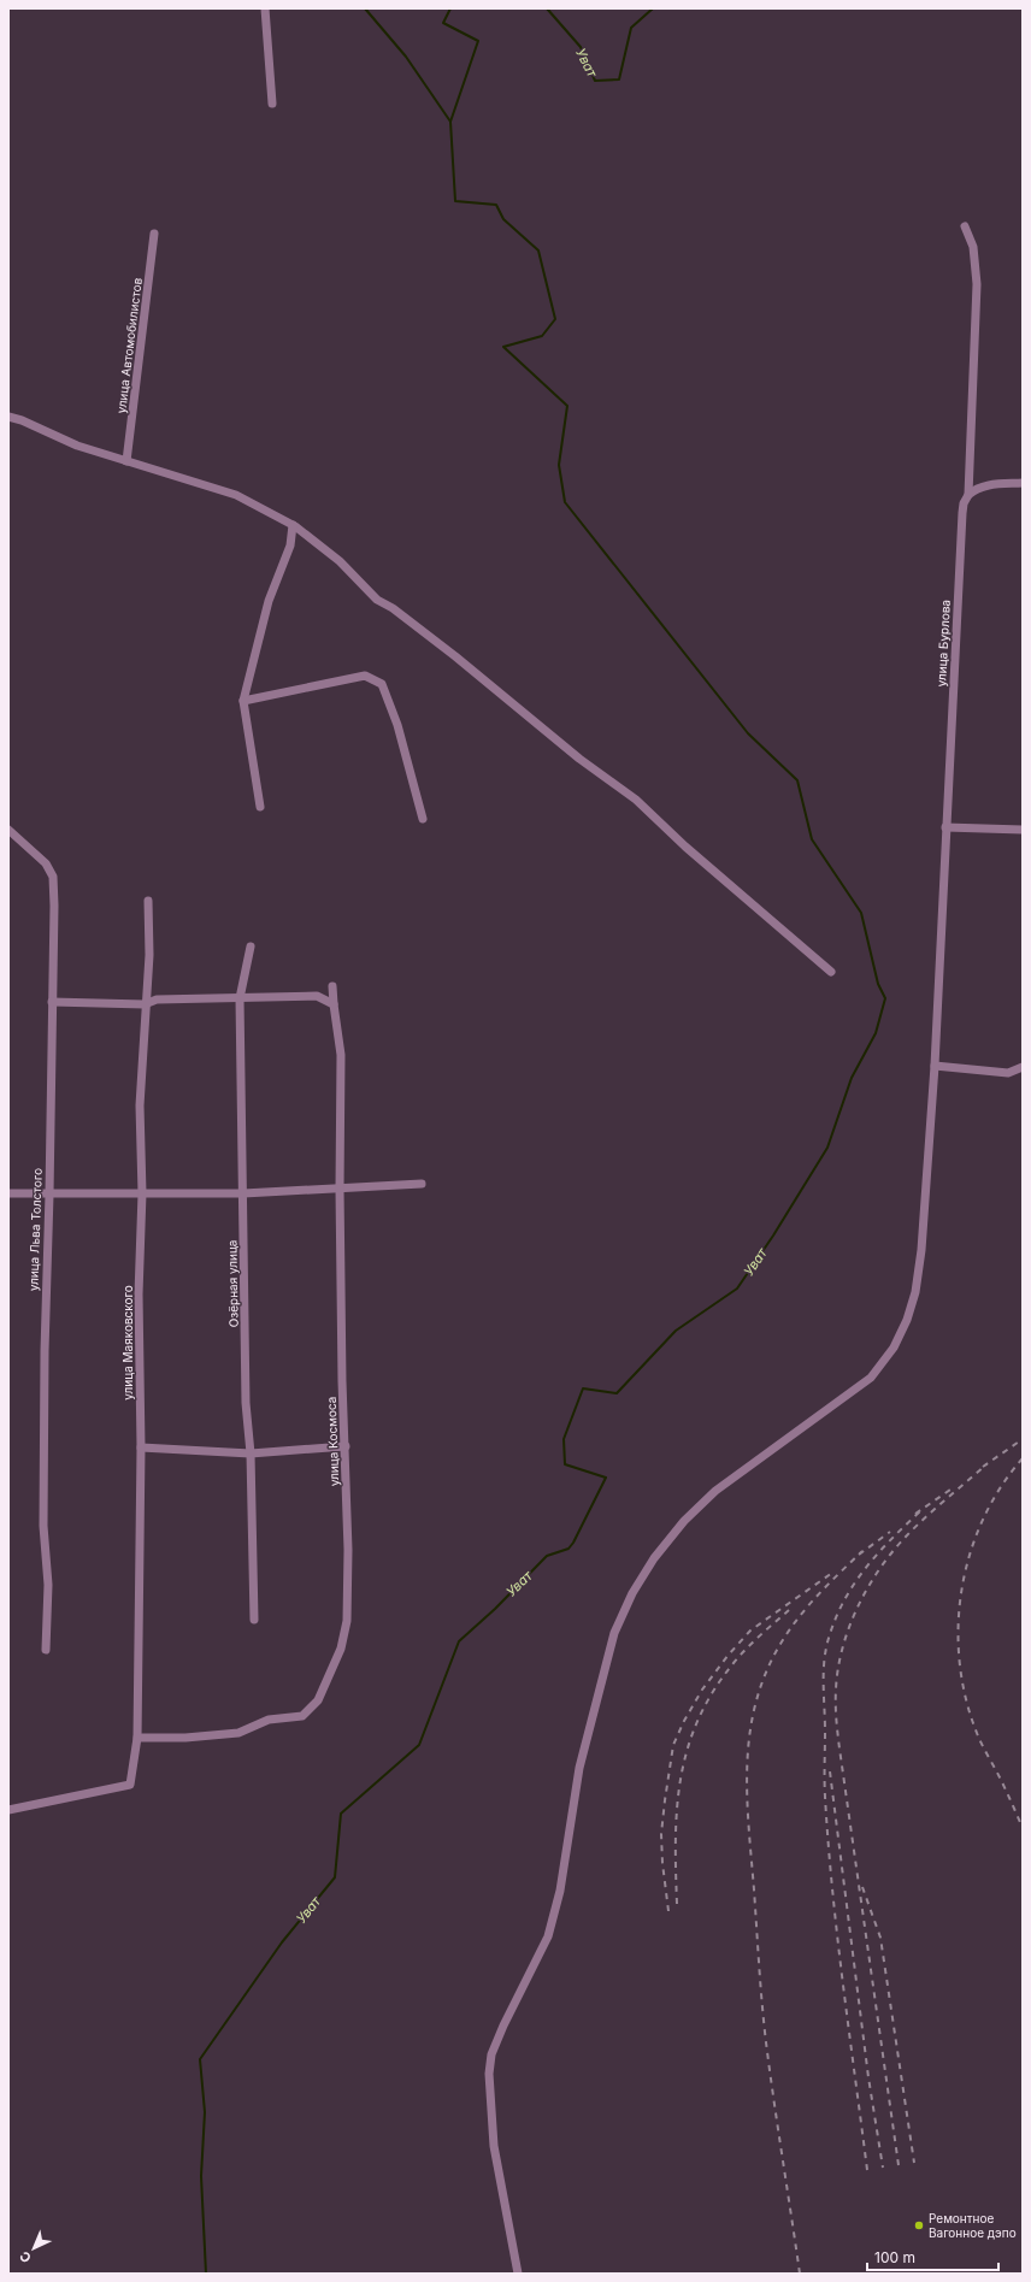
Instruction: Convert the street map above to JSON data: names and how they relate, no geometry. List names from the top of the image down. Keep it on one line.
{"streets":{"street":["улица Автомобилистов","улица Бурлова","улица Льва Толстого","Озёрная улица","улица Маяковского","улица Космоса"]},"crossings":[["улица Маяковского","улица Космоса"]],"water":["Уват"],"places":["Ремонтное Вагонное дэпо"],"scale_bar":"100 m","north":"bottom left"}
